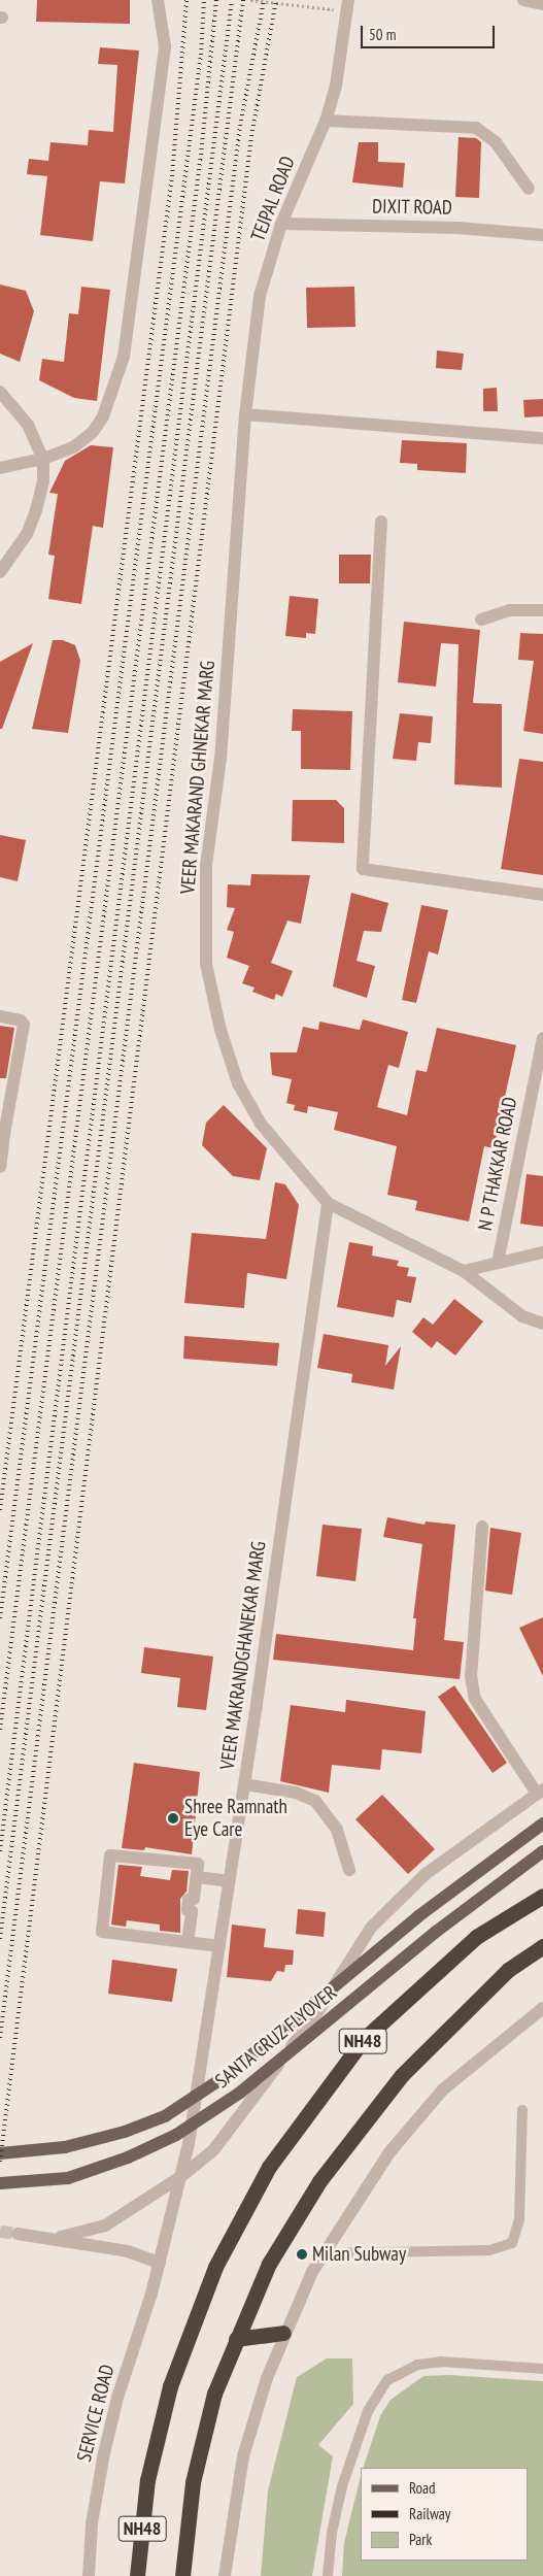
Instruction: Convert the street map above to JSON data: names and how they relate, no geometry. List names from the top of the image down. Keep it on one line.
{"streets":{"highway":["NH48"],"main road":["SANTA CRUZ FLYOVER"],"street":["TEJPAL ROAD","DIXIT ROAD","VEER MAKARAND GHNEKAR MARG","N P THAKKAR ROAD","VEER MAKRANDGHANEKAR MARG","SERVICE ROAD"]},"crossings":[["TEJPAL ROAD","DIXIT ROAD"],["TEJPAL ROAD","VEER MAKARAND GHNEKAR MARG"],["VEER MAKARAND GHNEKAR MARG","VEER MAKRANDGHANEKAR MARG"],["VEER MAKRANDGHANEKAR MARG","SERVICE ROAD"]],"places":["Shree Ramnath Eye Care","Milan Subway"],"legend":["Road","Railway","Park"],"scale_bar":"50 m"}
